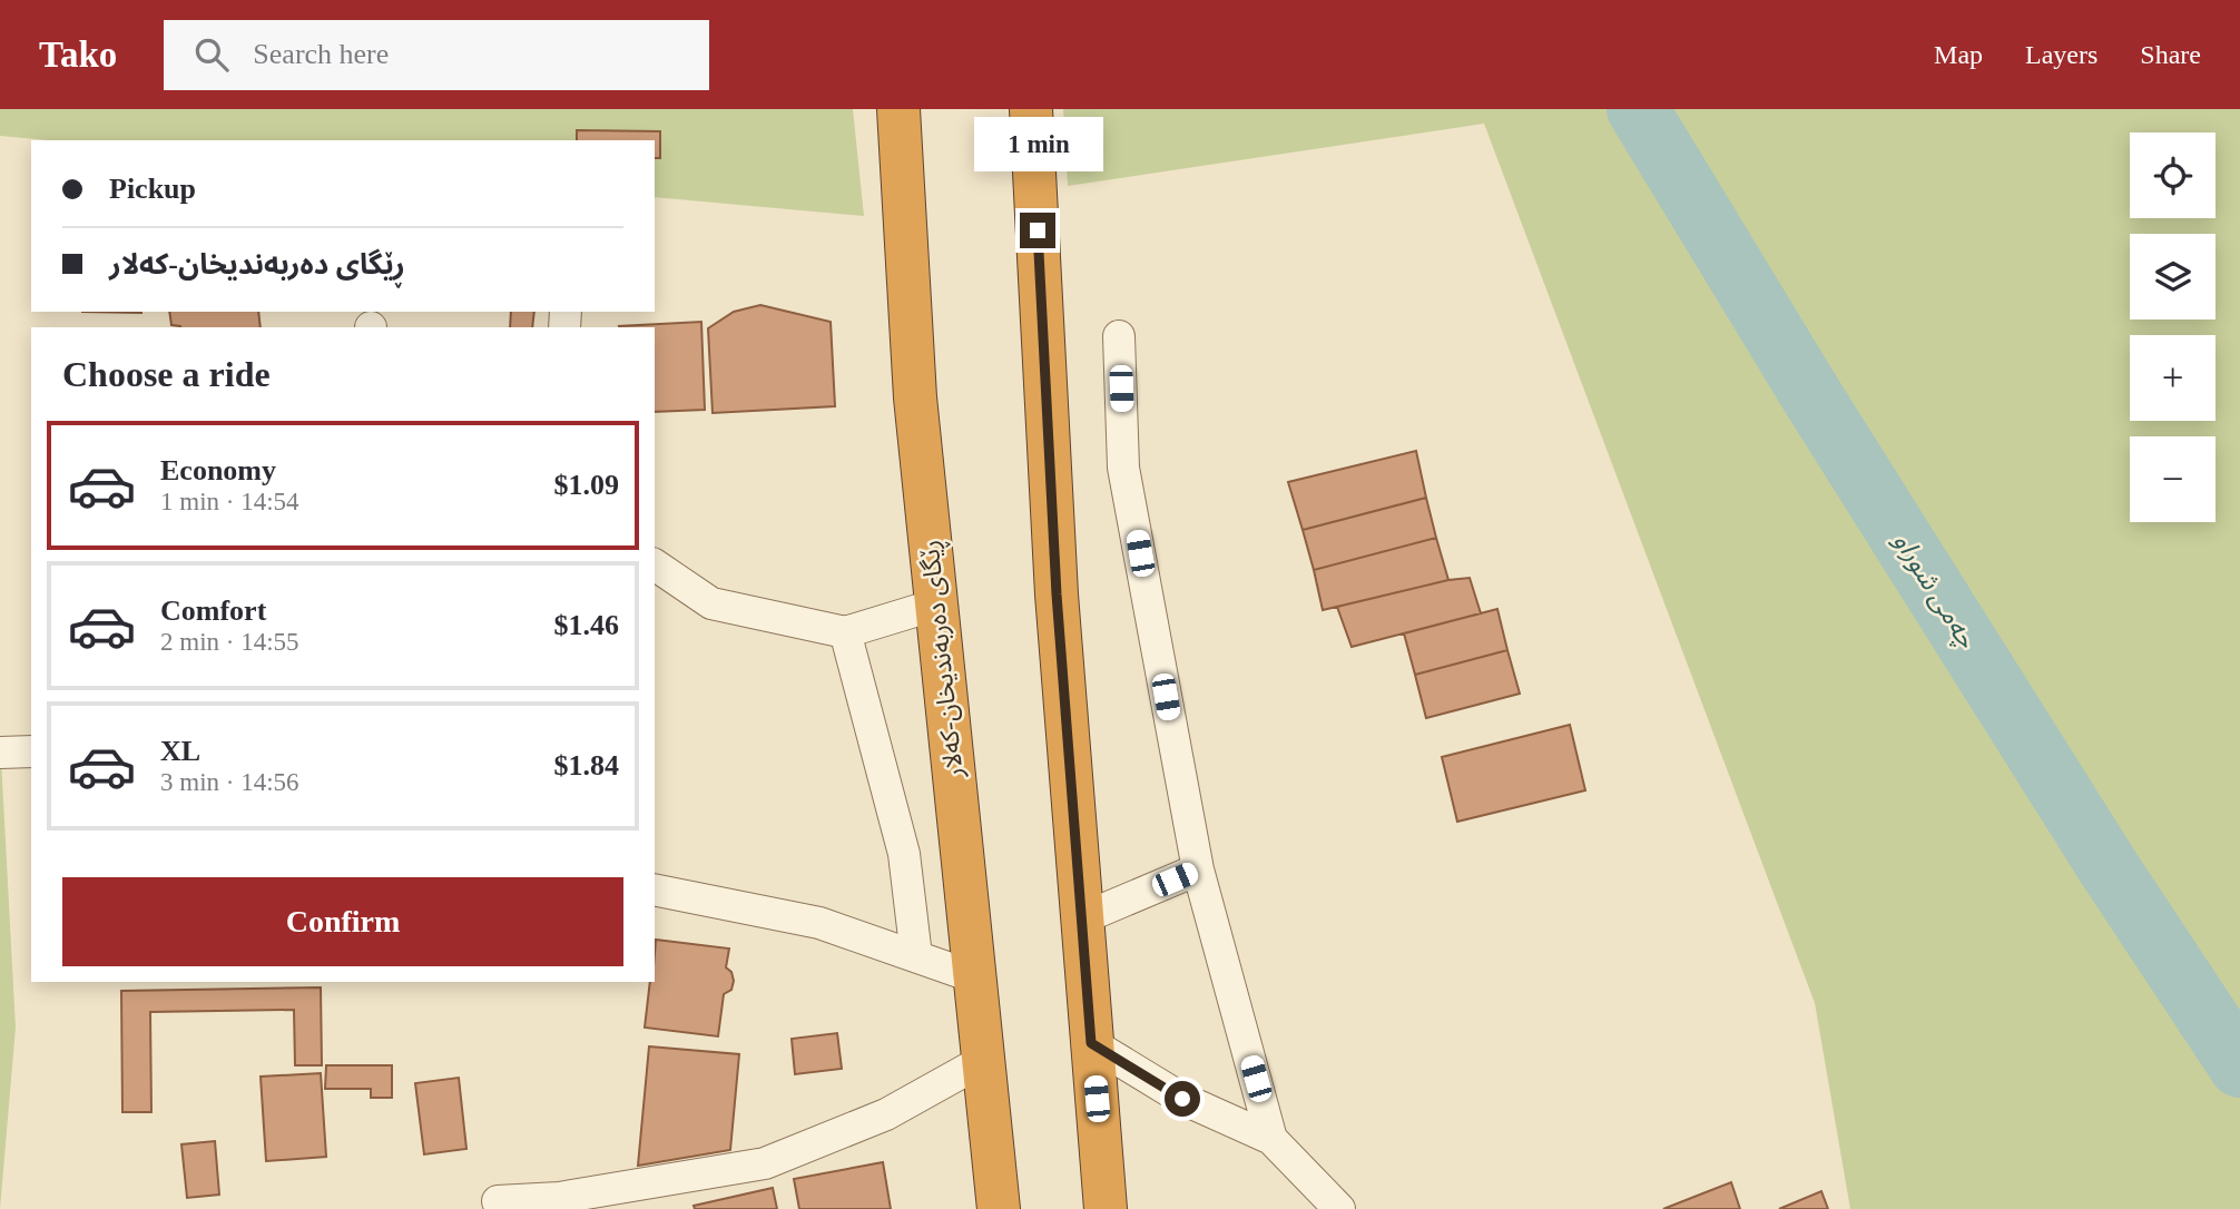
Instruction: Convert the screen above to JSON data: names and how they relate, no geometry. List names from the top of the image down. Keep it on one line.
{"streets":{"highway":["ڕێگای دەربەندیخان-کەلار"]},"water":["چەمی شوراو"],"page":{"header":"Tako","search":"Search here","nav":["Map","Layers","Share"],"bubble":"1 min","map_buttons":["+","−"],"banner":["Pickup","ڕێگای دەربەندیخان-کەلار"],"heading":"Choose a ride","list":[{"name":"Economy","note":"1 min · 14:54","value":"$1.09"},{"name":"Comfort","note":"2 min · 14:55","value":"$1.46"},{"name":"XL","note":"3 min · 14:56","value":"$1.84"}],"buttons":"Confirm"}}
